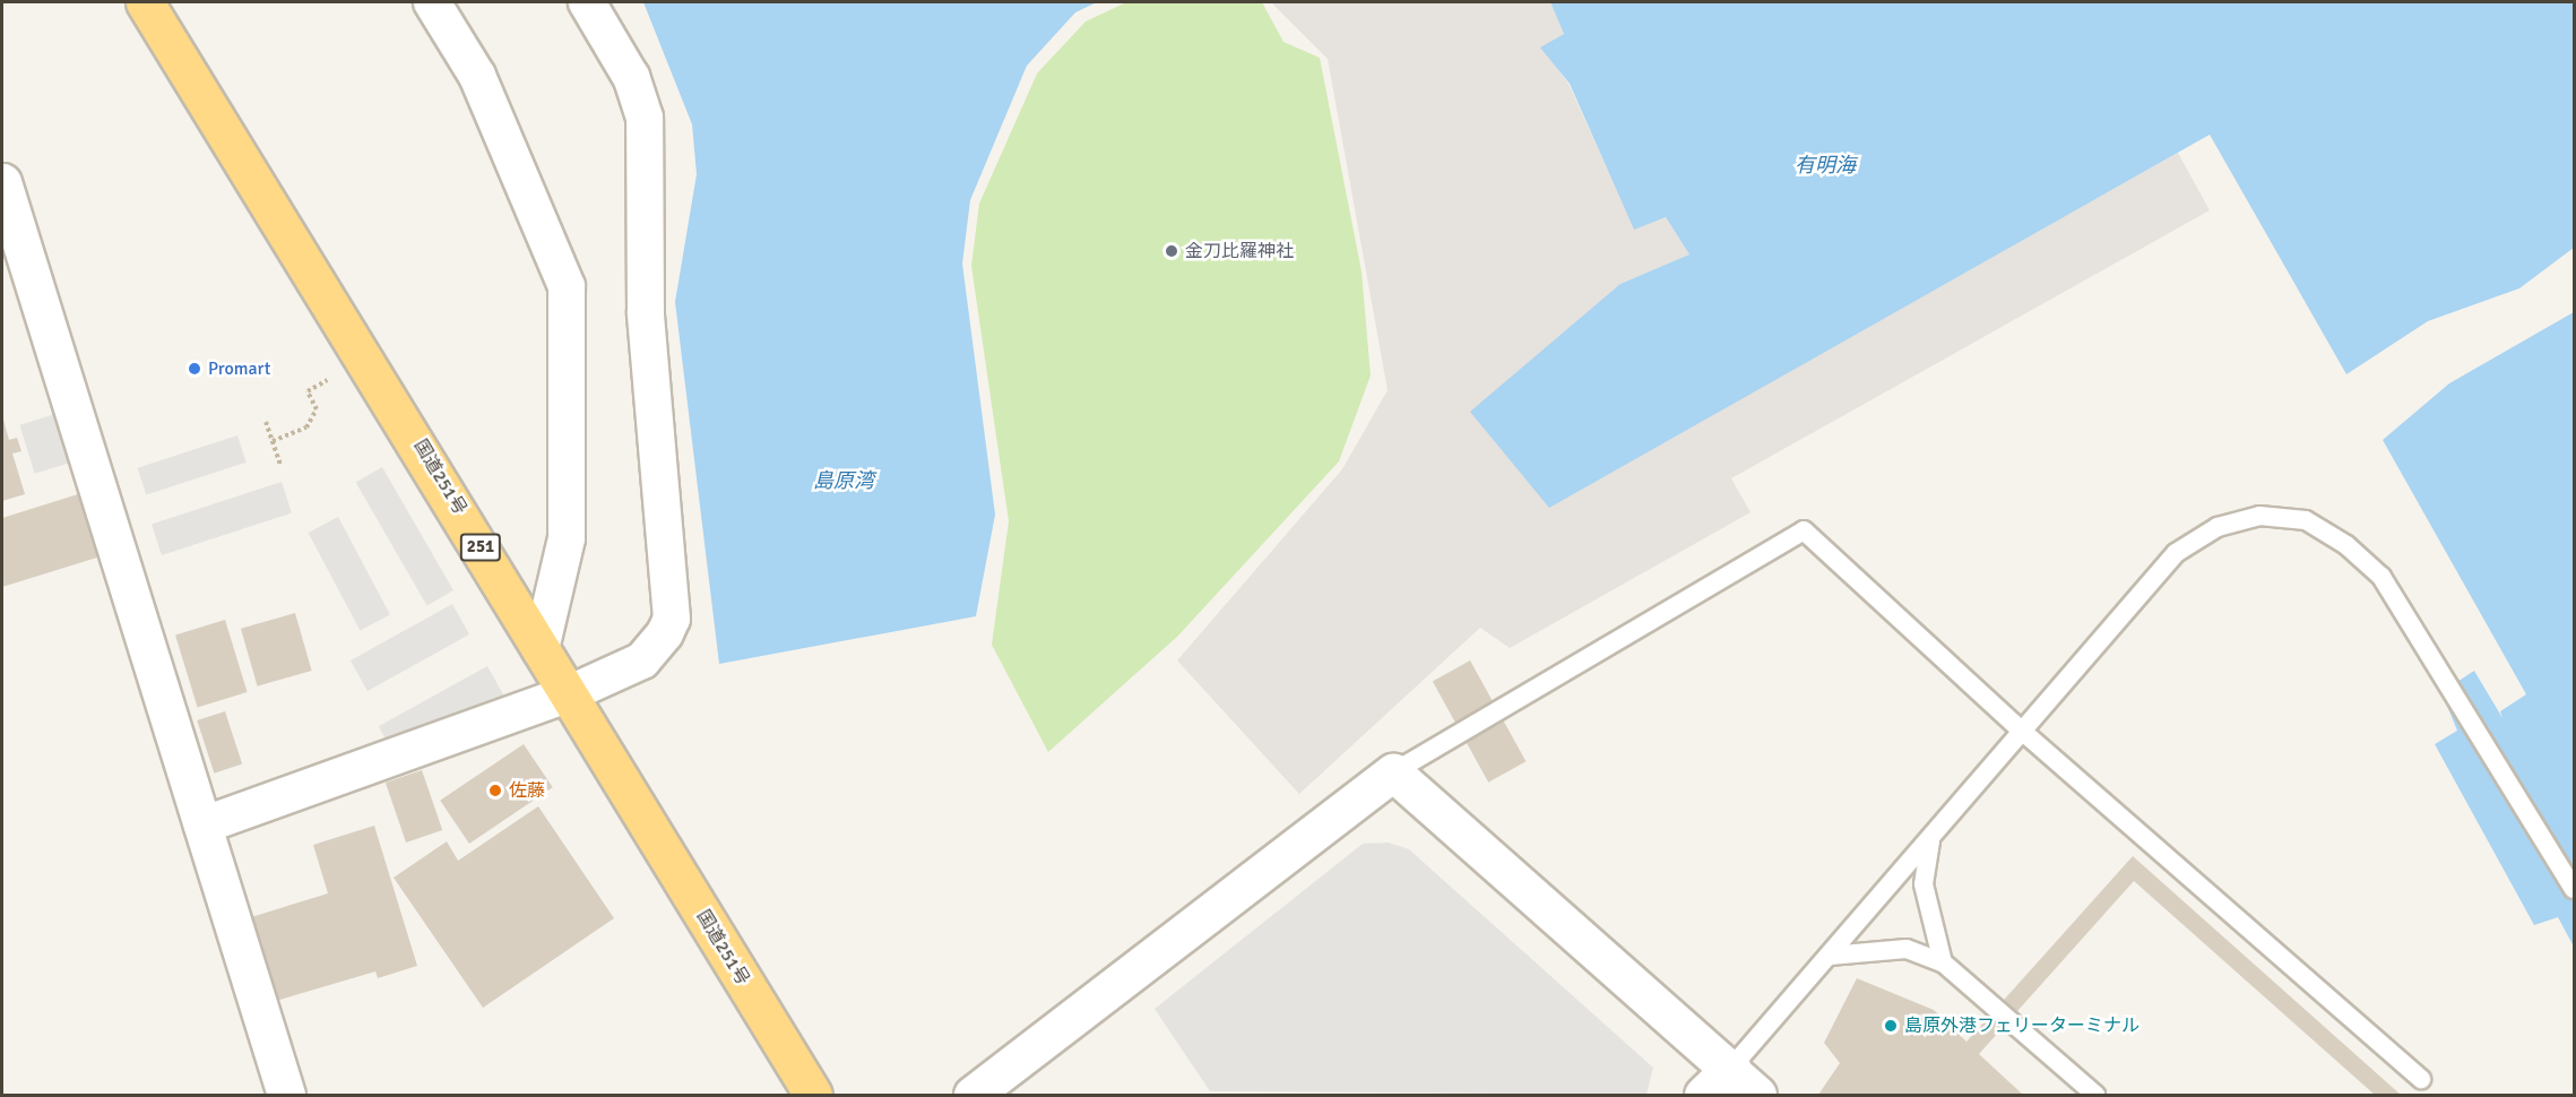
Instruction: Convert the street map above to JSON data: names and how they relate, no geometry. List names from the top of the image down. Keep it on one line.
{"streets":{"highway":["国道251号","251"]},"water":["有明海","島原湾"],"places":["金刀比羅神社","Promart","佐藤","島原外港フェリーターミナル"]}
